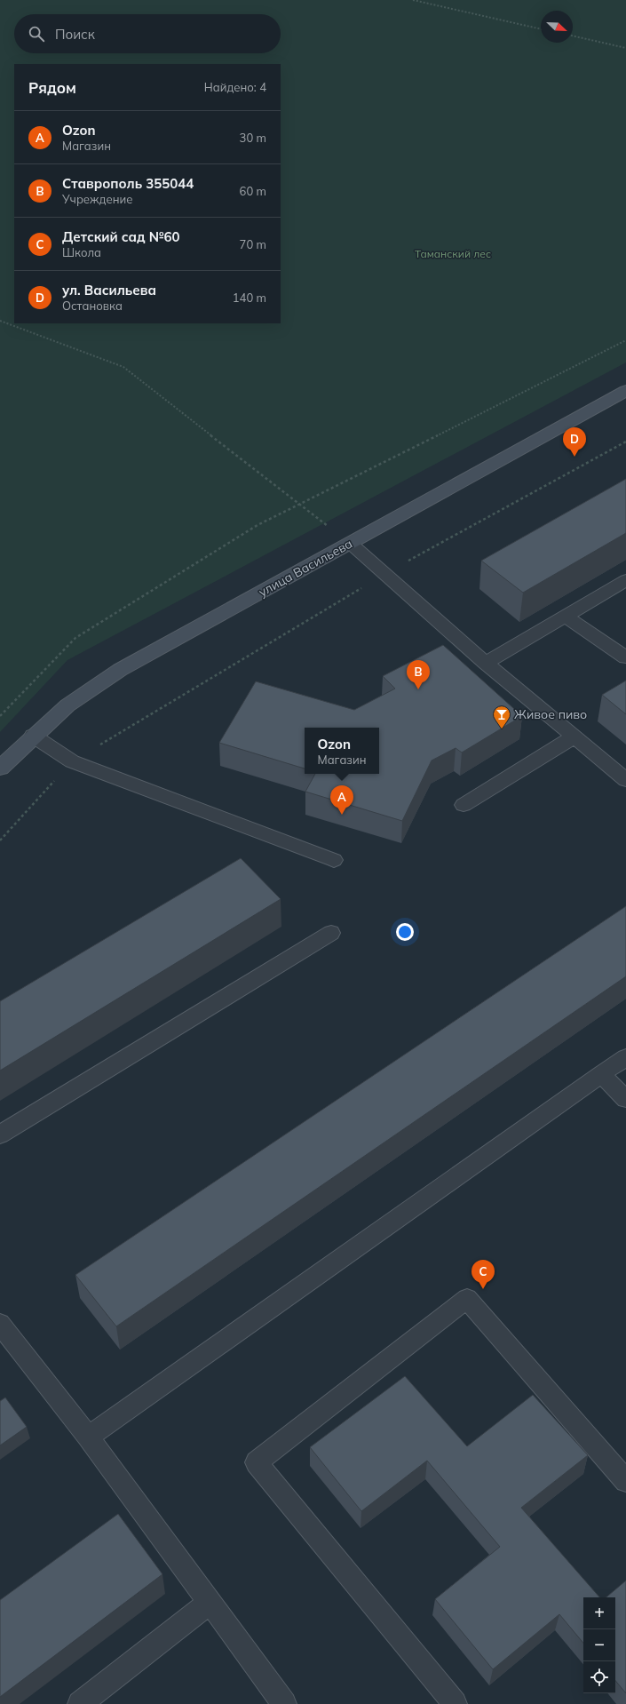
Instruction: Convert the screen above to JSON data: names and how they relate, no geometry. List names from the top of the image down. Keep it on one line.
{"streets":{"street":["улица Васильева"]},"parks":["Таманский лес"],"places":{"bar":["Живое пиво"]},"north":"bottom right","page":{"search":"Поиск","heading":["Рядом","Найдено: 4"],"list":[{"mark":"A","name":"Ozon","note":"Магазин","value":"30 m"},{"mark":"B","name":"Ставрополь 355044","note":"Учреждение","value":"60 m"},{"mark":"C","name":"Детский сад №60","note":"Школа","value":"70 m"},{"mark":"D","name":"ул. Васильева","note":"Остановка","value":"140 m"}],"pins":["D","B","A","C"],"popup":["Ozon","Магазин"],"map_buttons":["+","−"]}}
